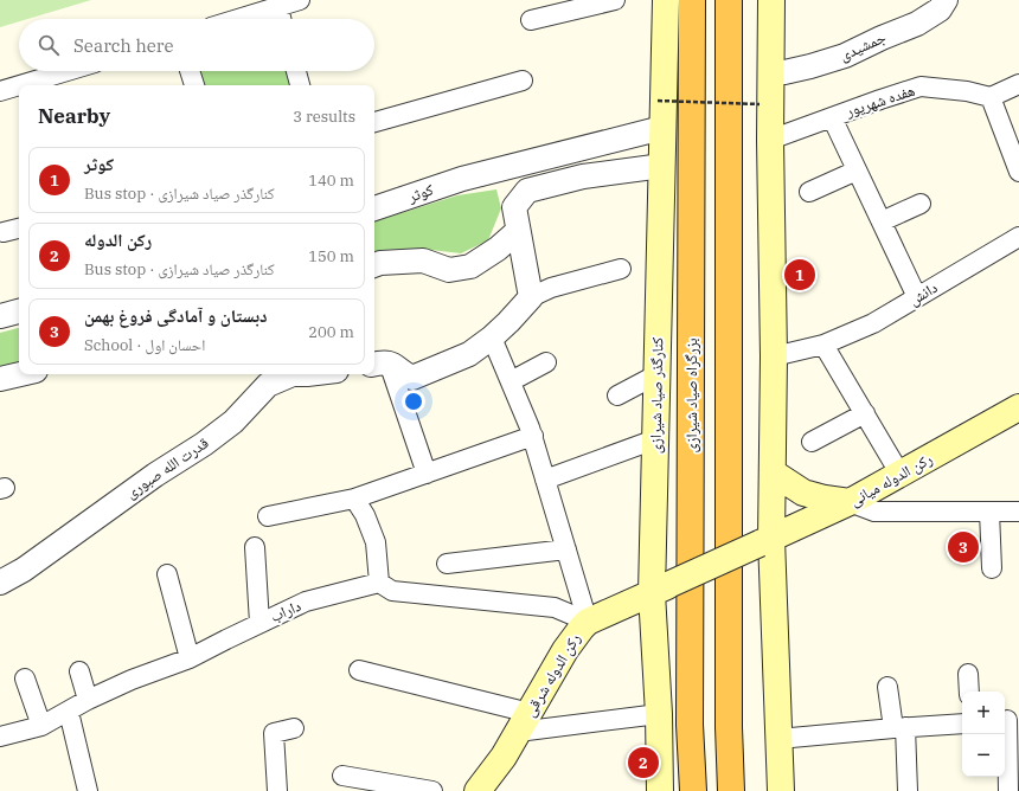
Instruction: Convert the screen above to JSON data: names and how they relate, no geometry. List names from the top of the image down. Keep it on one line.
{"streets":{"highway":["بزرگراه صیاد شیرازی"],"main road":["کنارگذر صیاد شیرازی","رکن الدوله میانی","رکن الدوله شرقی"],"street":["جمشیدی","هفده شهریور","کوثر","دانش","قدرت الله صبوری","داراب"]},"crossings":[["کوثر","کنارگذر صیاد شیرازی"],["کنارگذر صیاد شیرازی","رکن الدوله شرقی"],["رکن الدوله میانی","رکن الدوله شرقی"]],"page":{"search":"Search here","heading":["Nearby","3 results"],"list":[{"mark":"1","name":"کوثر","note":"Bus stop · کنارگذر صیاد شیرازی","value":"140 m"},{"mark":"2","name":"رکن الدوله","note":"Bus stop · کنارگذر صیاد شیرازی","value":"150 m"},{"mark":"3","name":"دبستان و آمادگی فروغ بهمن","note":"School · احسان اول","value":"200 m"}],"pins":["1","3","2"],"map_buttons":["+","−"]}}
